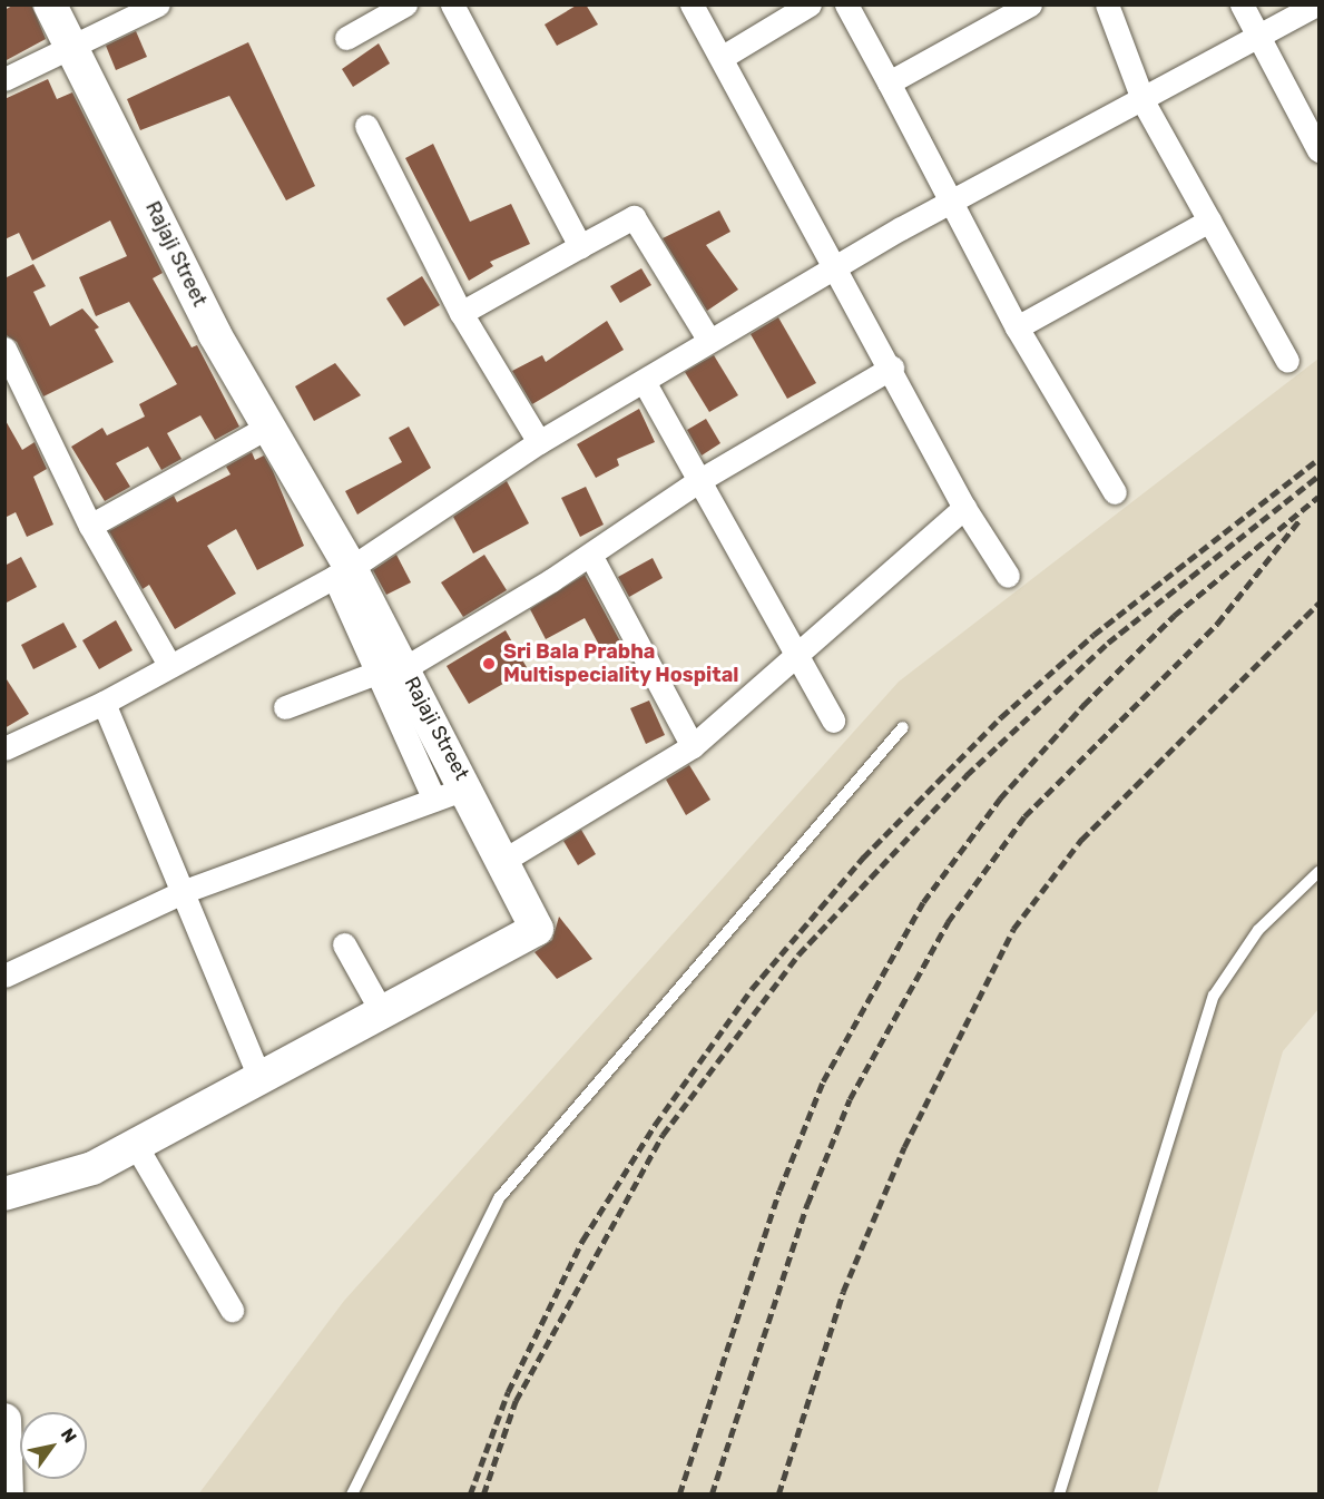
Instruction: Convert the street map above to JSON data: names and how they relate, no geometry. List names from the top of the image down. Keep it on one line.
{"streets":{"street":["Rajaji Street"]},"places":["Sri Bala Prabha Multispeciality Hospital"],"north":"top right"}
